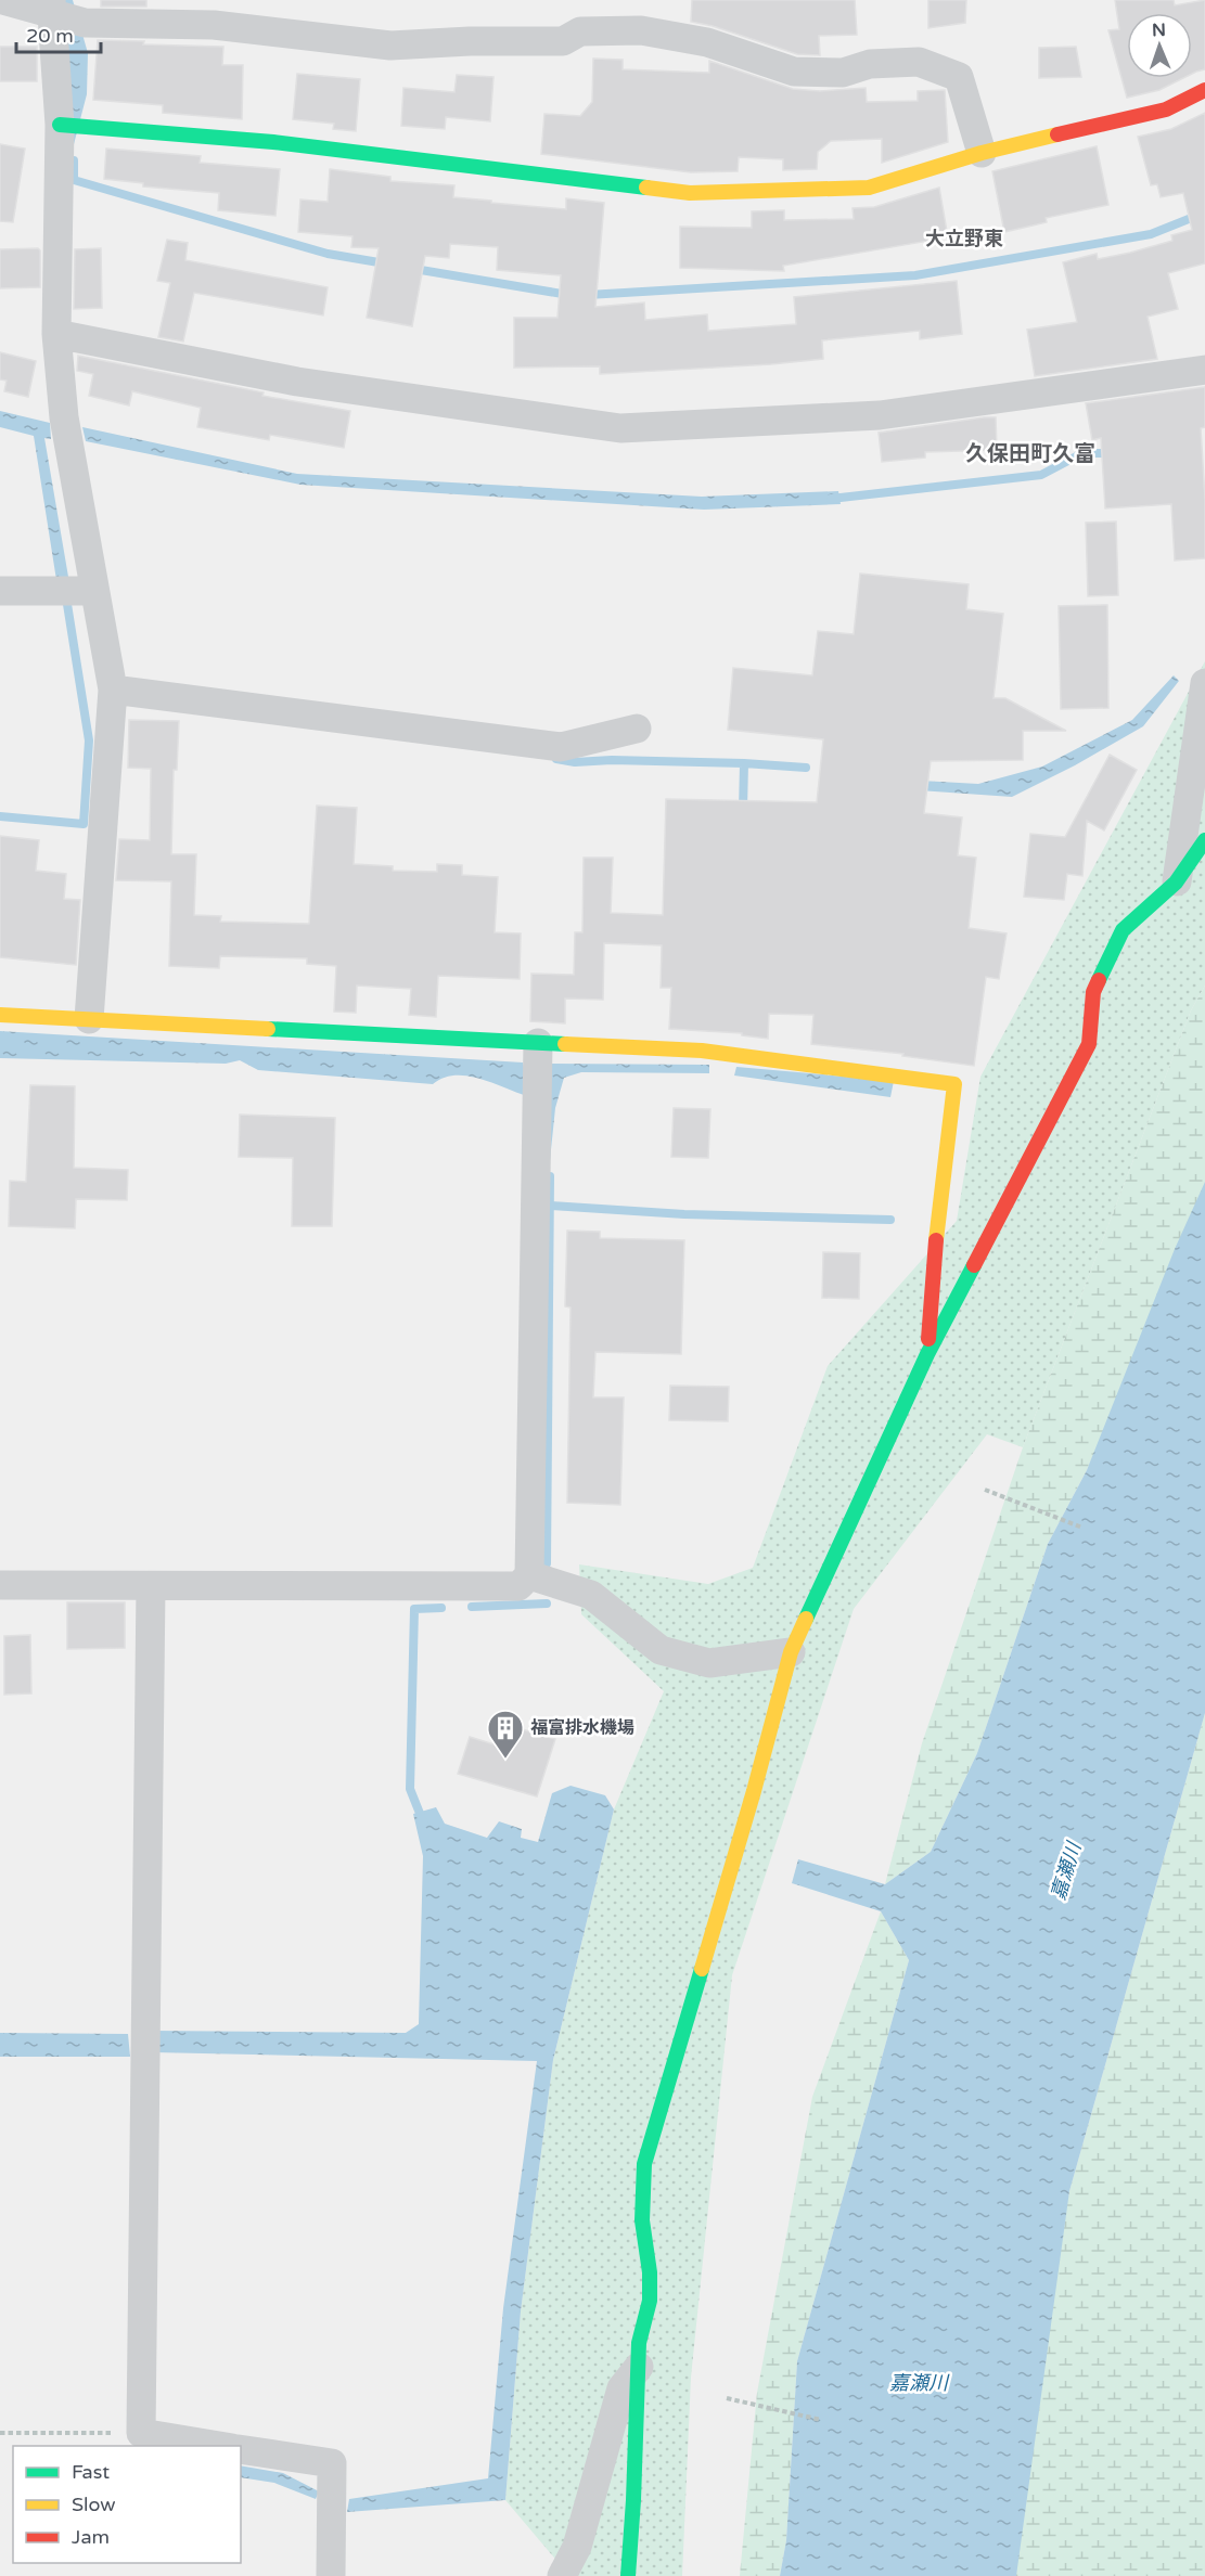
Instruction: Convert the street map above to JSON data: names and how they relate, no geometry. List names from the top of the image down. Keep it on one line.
{"districts":["大立野東","久保田町久富"],"water":["嘉瀬川"],"places":{"building":["福富排水機場"]},"legend":["Fast","Slow","Jam"],"scale_bar":"20 m","north":"top"}
